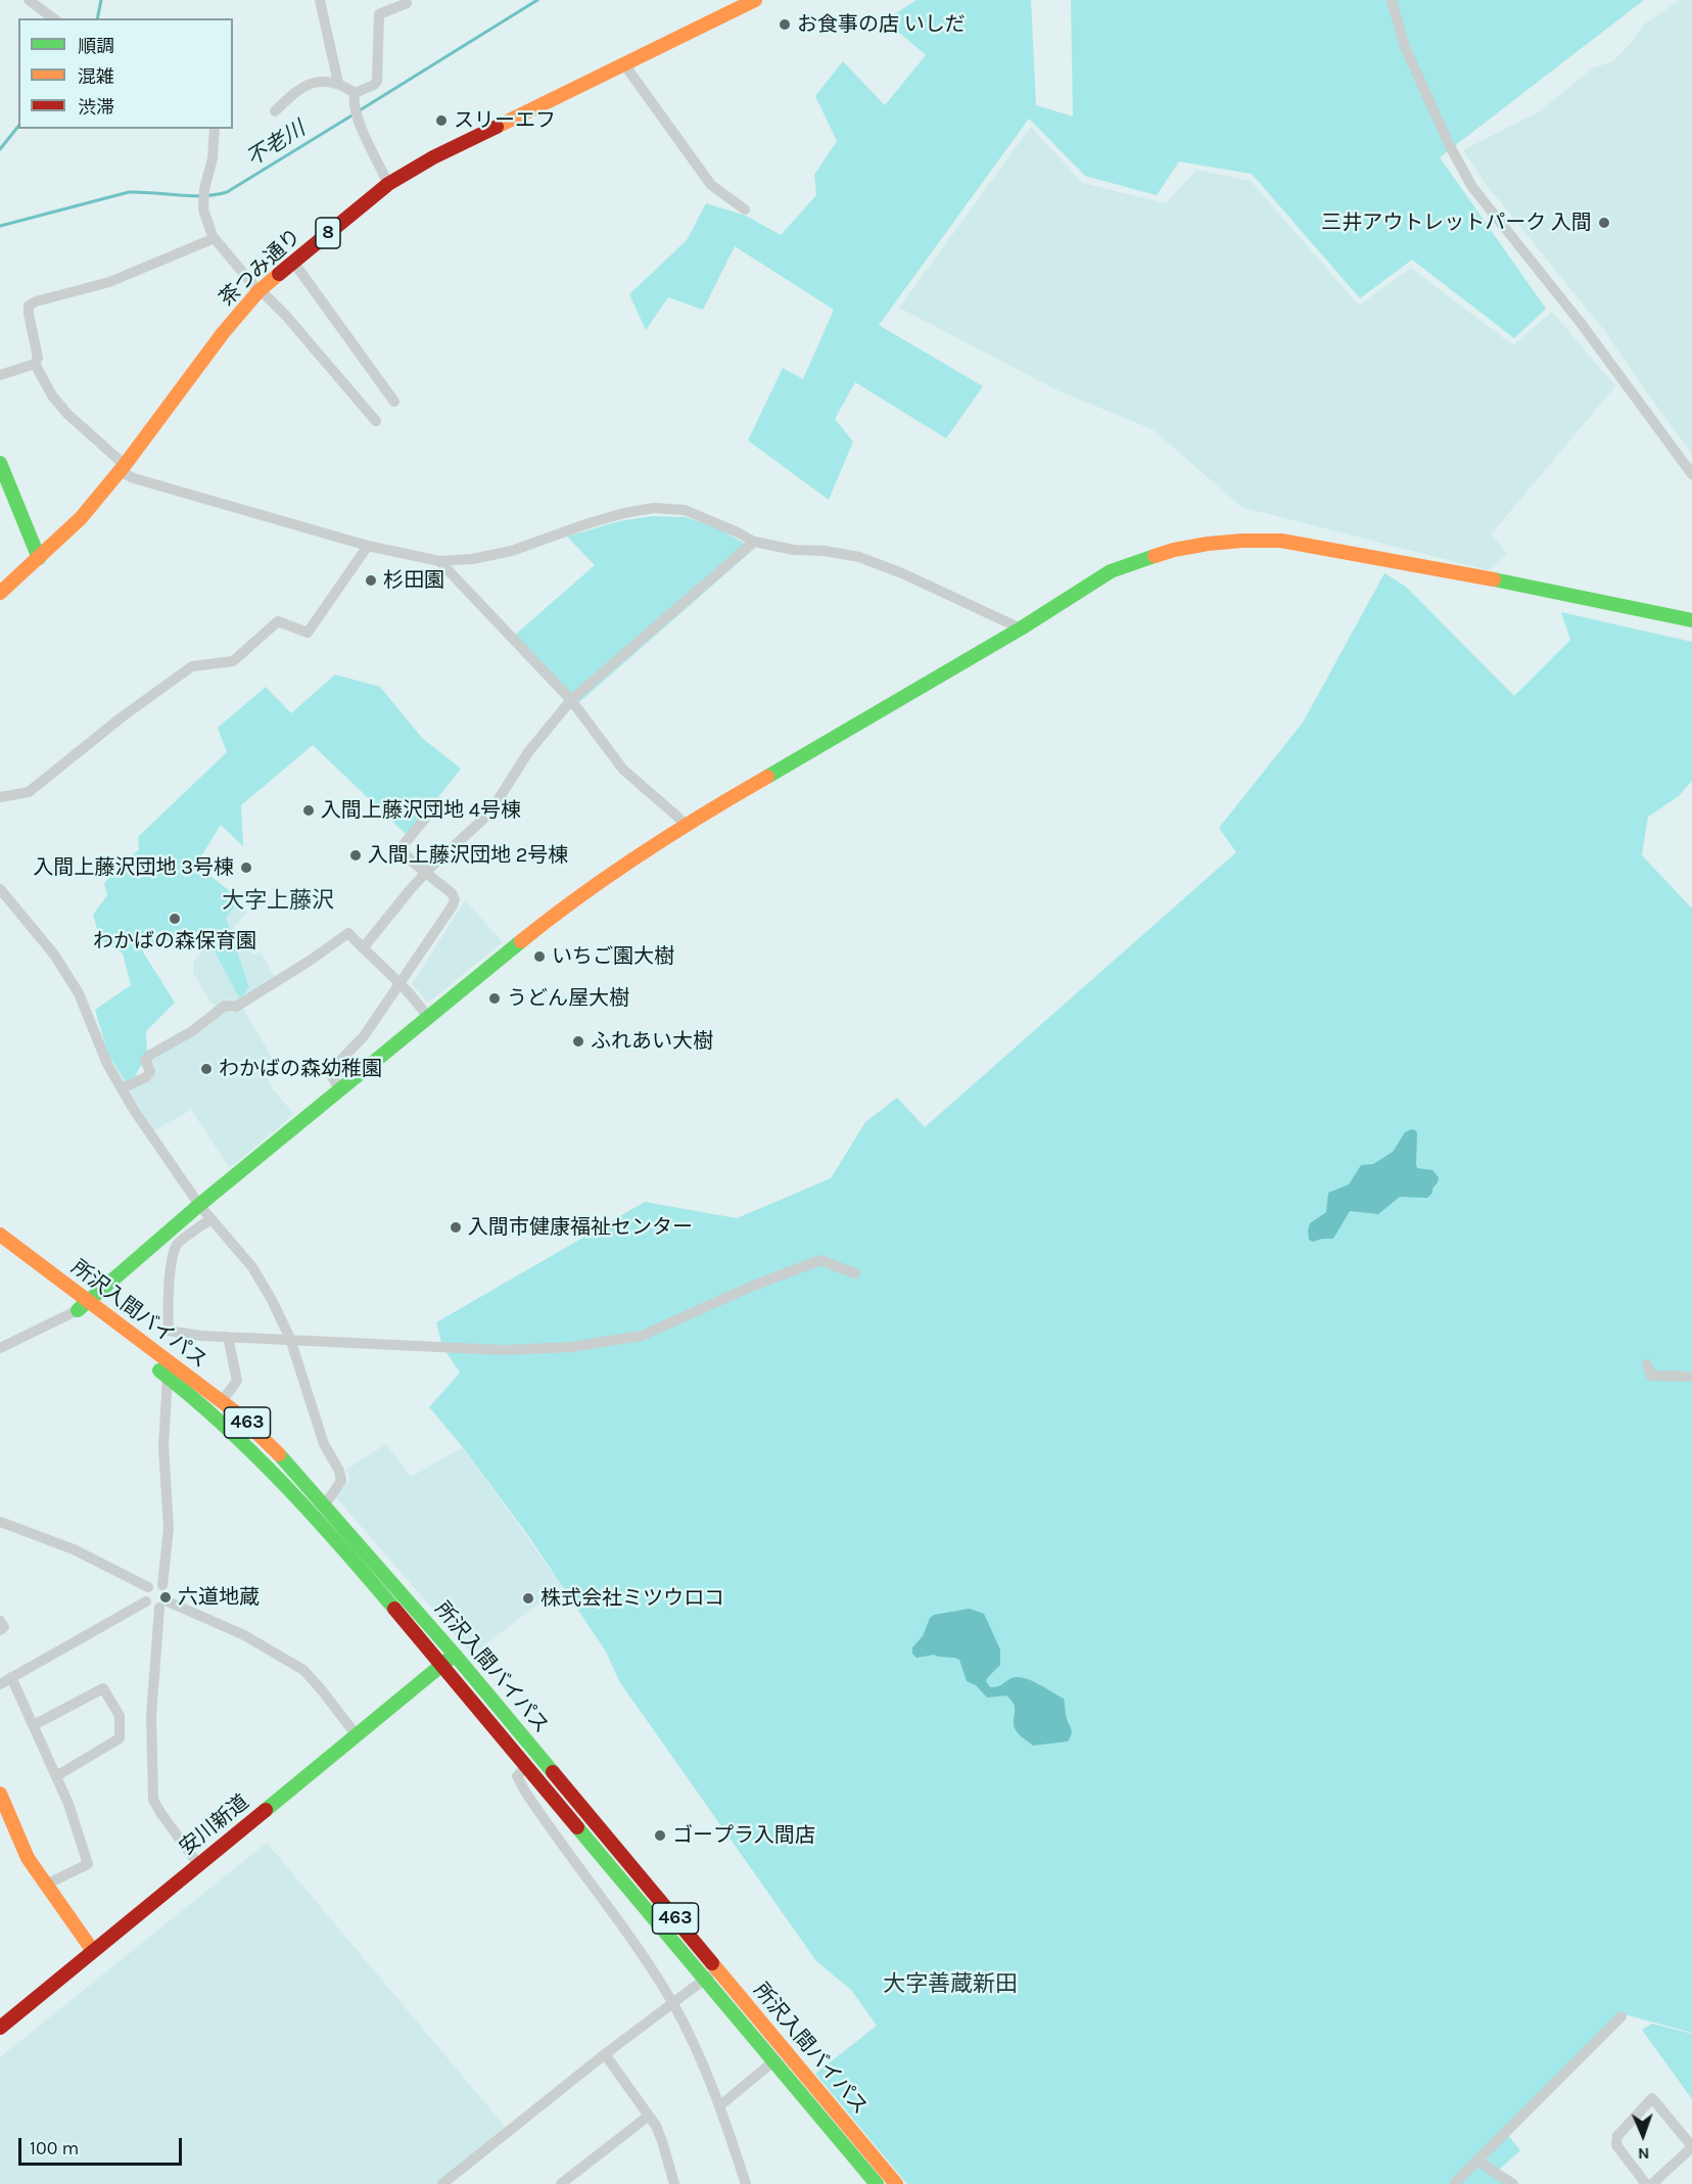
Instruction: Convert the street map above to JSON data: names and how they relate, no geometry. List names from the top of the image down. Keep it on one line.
{"streets":{"main road":["8","茶つみ通り","所沢入間バイパス","463","安川新道"]},"crossings":[["所沢入間バイパス","安川新道"]],"districts":["大字上藤沢","大字善蔵新田"],"water":["不老川"],"places":["お食事の店 いしだ","スリーエフ","三井アウトレットパーク 入間","杉田園","入間上藤沢団地 4号棟","入間上藤沢団地 2号棟","入間上藤沢団地 3号棟","わかばの森保育園","いちご園大樹","うどん屋大樹","ふれあい大樹","わかばの森幼稚園","入間市健康福祉センター","六道地蔵","株式会社ミツウロコ","ゴープラ入間店"],"legend":["順調","混雑","渋滞"],"scale_bar":"100 m","north":"bottom"}
